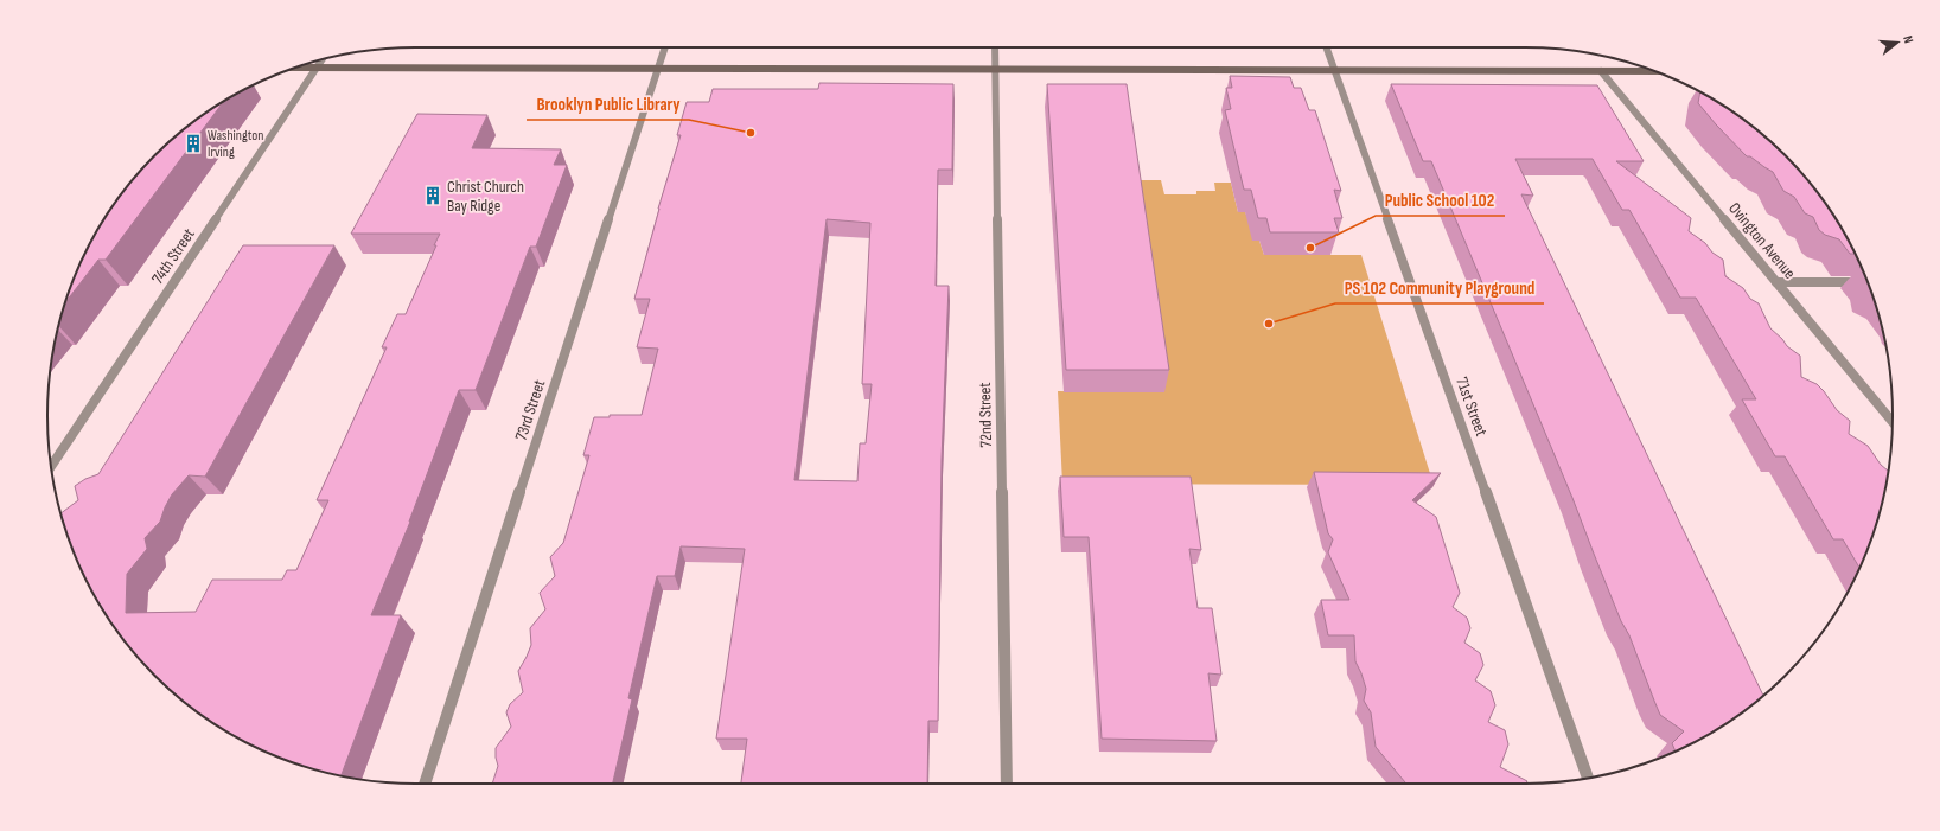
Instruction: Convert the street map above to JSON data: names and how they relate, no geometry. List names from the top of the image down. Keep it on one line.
{"streets":{"street":["Ovington Avenue","74th Street","71st Street","73rd Street","72nd Street"]},"places":{"other":["Brooklyn Public Library","Public School 102","PS 102 Community Playground"],"building":["Washington Irving","Christ Church Bay Ridge"]},"north":"right"}
